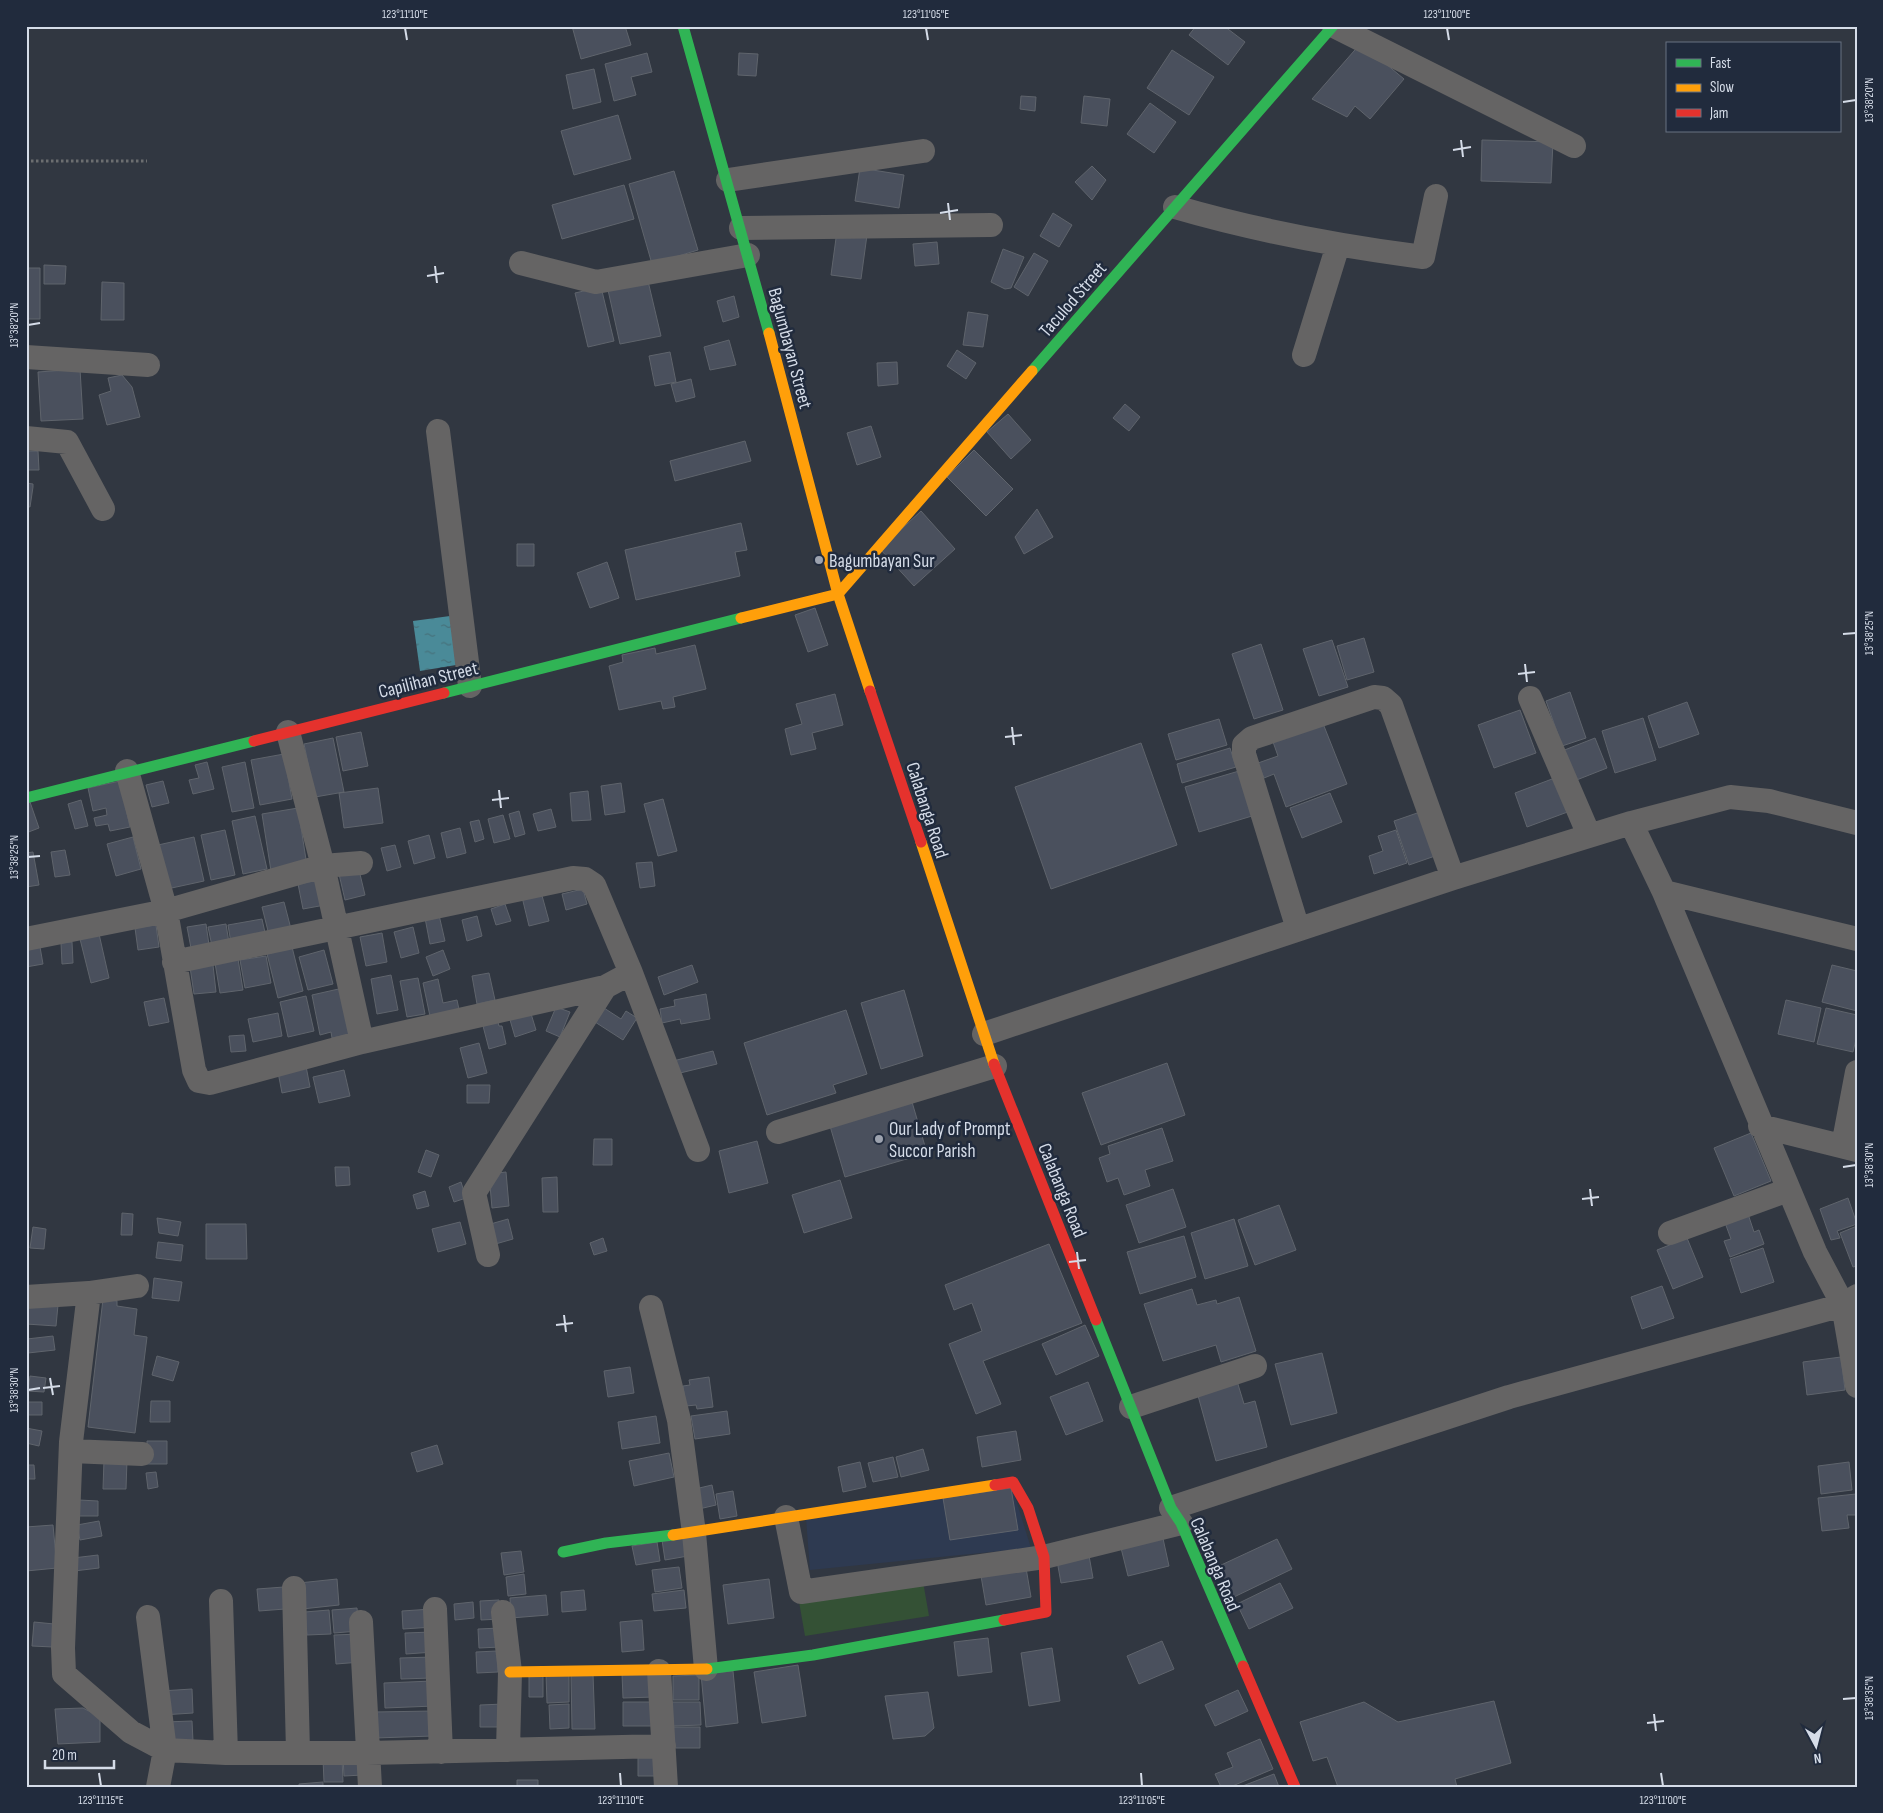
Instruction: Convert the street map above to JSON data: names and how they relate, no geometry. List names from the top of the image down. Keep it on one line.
{"streets":{"street":["Taculod Street","Bagumbayan Street","Capilihan Street","Calabanga Road"]},"crossings":[["Taculod Street","Bagumbayan Street"],["Taculod Street","Capilihan Street"],["Bagumbayan Street","Capilihan Street"],["Bagumbayan Street","Calabanga Road"]],"places":["Bagumbayan Sur","Our Lady of Prompt Succor Parish"],"legend":["Fast","Slow","Jam"],"scale_bar":"20 m","north":"bottom","coordinates":["123°11'10\"E","123°11'05\"E","123°11'00\"E","13°38'20\"N","13°38'25\"N","13°38'30\"N","13°38'35\"N","123°11'15\"E"]}
